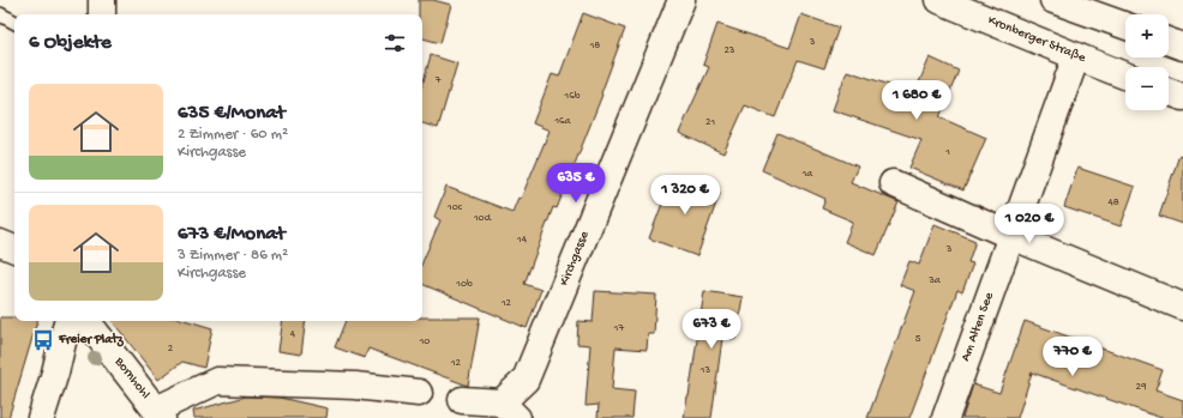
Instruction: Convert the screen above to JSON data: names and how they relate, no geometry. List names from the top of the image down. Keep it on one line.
{"streets":{"street":["Kronberger Straße","Kirchgasse","Am Alten See","Bornhohl"]},"crossings":[["Kronberger Straße","Am Alten See"]],"places":{"bus stop":["Freier Platz"]},"house_numbers":["3","18","23","7","16b","16a","21","1","1a","48","10c","10d","14","3","3a","10b","12","17","4","5","10","2","12","13","29"],"page":{"map_buttons":["+","−"],"heading":"6 Objekte","list":[{"name":"635 €/Monat","note":"2 Zimmer · 60 m² · Kirchgasse"},{"name":"673 €/Monat","note":"3 Zimmer · 86 m² · Kirchgasse"}],"price":["1 680 €","635 €","1 320 €","1 020 €","673 €","770 €"]}}
